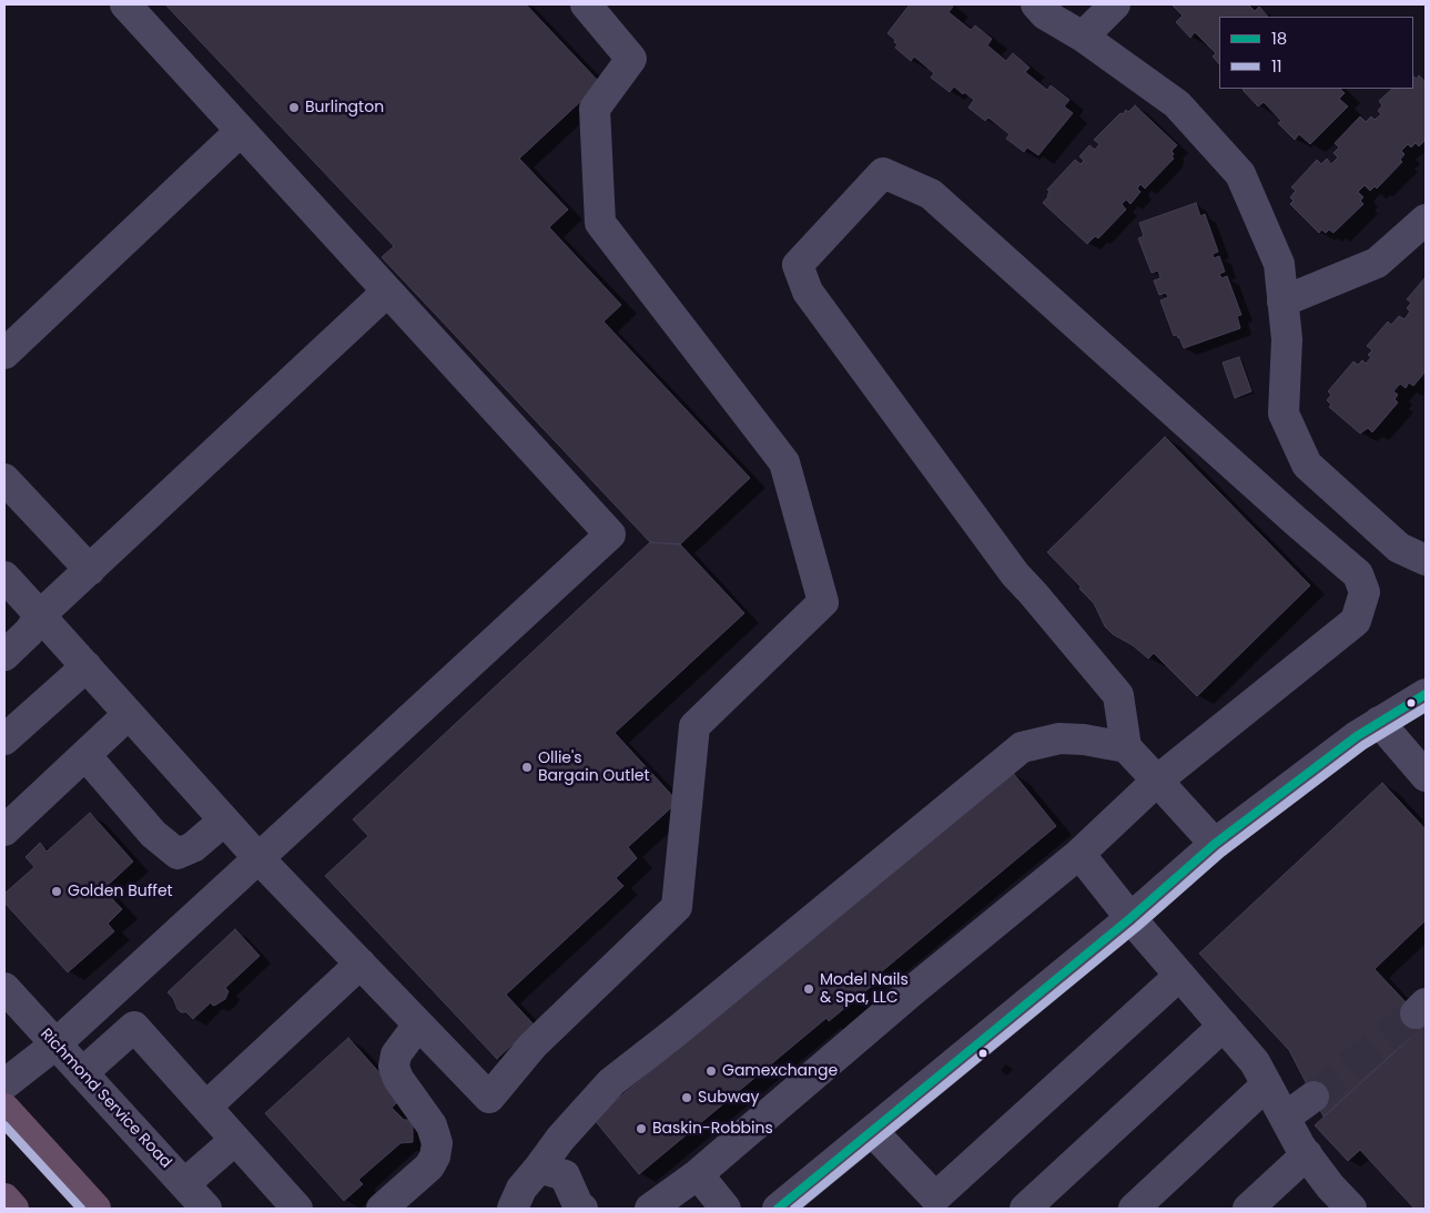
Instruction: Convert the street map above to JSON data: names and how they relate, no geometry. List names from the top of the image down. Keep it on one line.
{"streets":{"street":["Richmond Service Road"]},"places":["Burlington","Ollie's Bargain Outlet","Golden Buffet","Model Nails & Spa, LLC","Gamexchange","Subway","Baskin-Robbins"],"lines":["transit line 18","transit line 11"],"legend":["18","11"]}
